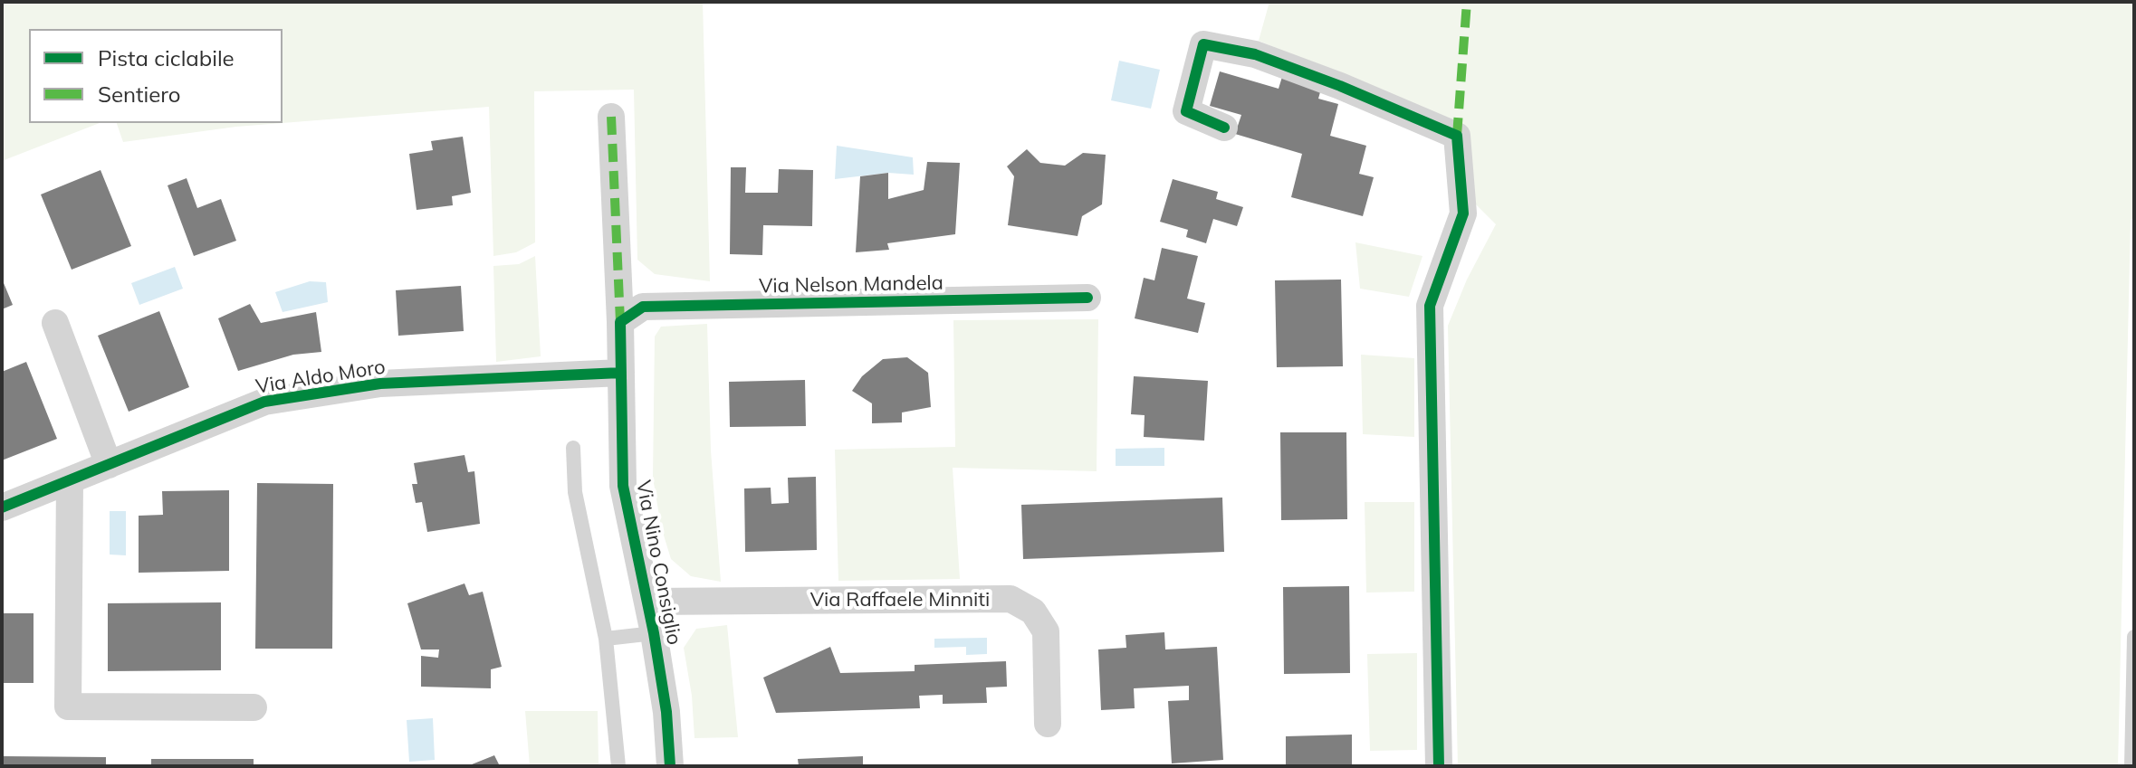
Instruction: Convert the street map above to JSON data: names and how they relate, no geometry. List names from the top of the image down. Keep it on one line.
{"streets":{"street":["Via Nelson Mandela","Via Aldo Moro","Via Nino Consiglio","Via Raffaele Minniti"]},"crossings":[["Via Nelson Mandela","Via Nino Consiglio"],["Via Aldo Moro","Via Nino Consiglio"],["Via Nino Consiglio","Via Raffaele Minniti"]],"legend":["Pista ciclabile","Sentiero"]}
